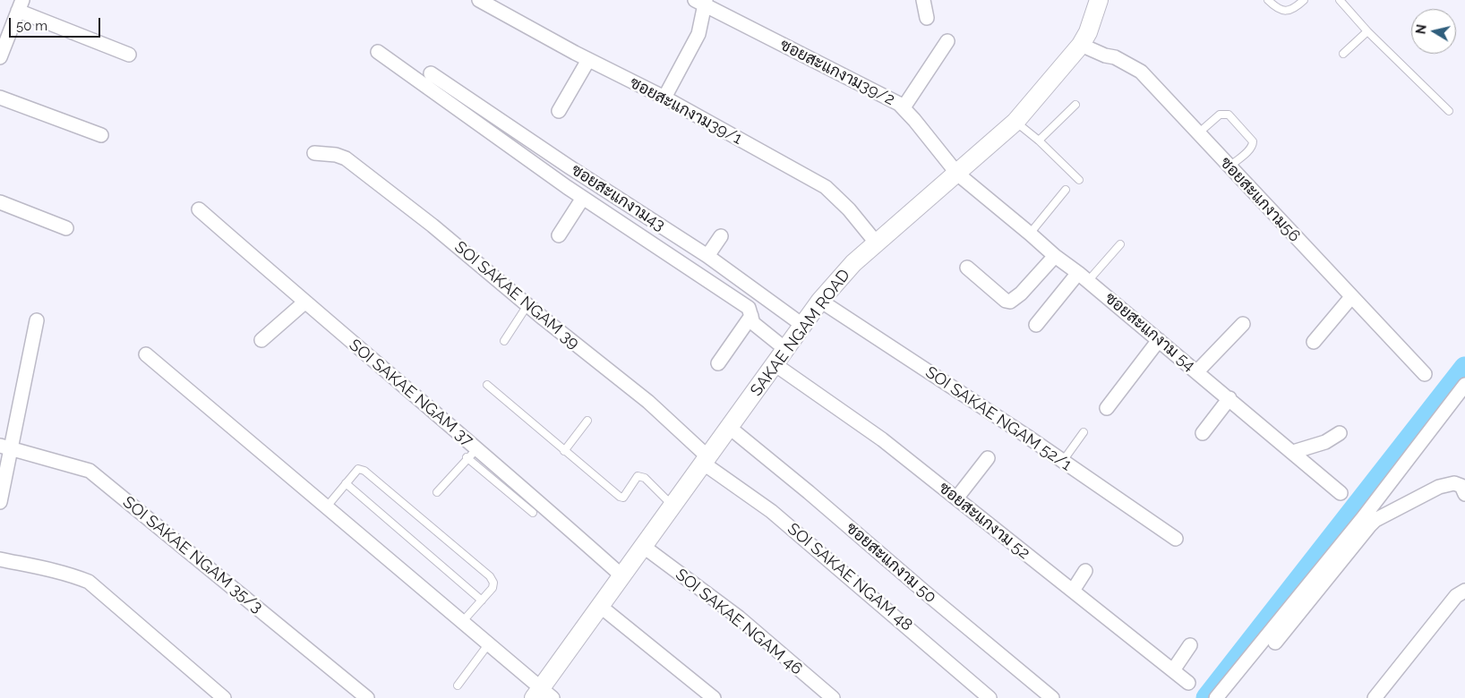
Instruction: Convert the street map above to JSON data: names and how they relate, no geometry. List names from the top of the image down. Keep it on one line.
{"streets":{"street":["ซอยสะแกงาม39/2","ซอยสะแกงาม39/1","ซอยสะแกงาม43","ซอยสะแกงาม56","SOI SAKAE NGAM 39","ซอยสะแกงาม 54","SAKAE NGAM ROAD","SOI SAKAE NGAM 37","SOI SAKAE NGAM 52/1","ซอยสะแกงาม 52","SOI SAKAE NGAM 35/3","ซอยสะแกงาม 50","SOI SAKAE NGAM 48","SOI SAKAE NGAM 46"]},"crossings":[["ซอยสะแกงาม39/2","ซอยสะแกงาม 54"],["ซอยสะแกงาม39/2","SAKAE NGAM ROAD"],["ซอยสะแกงาม39/1","SAKAE NGAM ROAD"],["ซอยสะแกงาม43","SAKAE NGAM ROAD"],["ซอยสะแกงาม56","SAKAE NGAM ROAD"],["SOI SAKAE NGAM 39","SAKAE NGAM ROAD"],["SOI SAKAE NGAM 39","SOI SAKAE NGAM 48"],["ซอยสะแกงาม 54","SAKAE NGAM ROAD"],["SAKAE NGAM ROAD","SOI SAKAE NGAM 37"],["SAKAE NGAM ROAD","SOI SAKAE NGAM 52/1"],["SAKAE NGAM ROAD","ซอยสะแกงาม 52"],["SAKAE NGAM ROAD","ซอยสะแกงาม 50"],["SAKAE NGAM ROAD","SOI SAKAE NGAM 48"],["SAKAE NGAM ROAD","SOI SAKAE NGAM 46"]],"scale_bar":"50 m","north":"left"}
